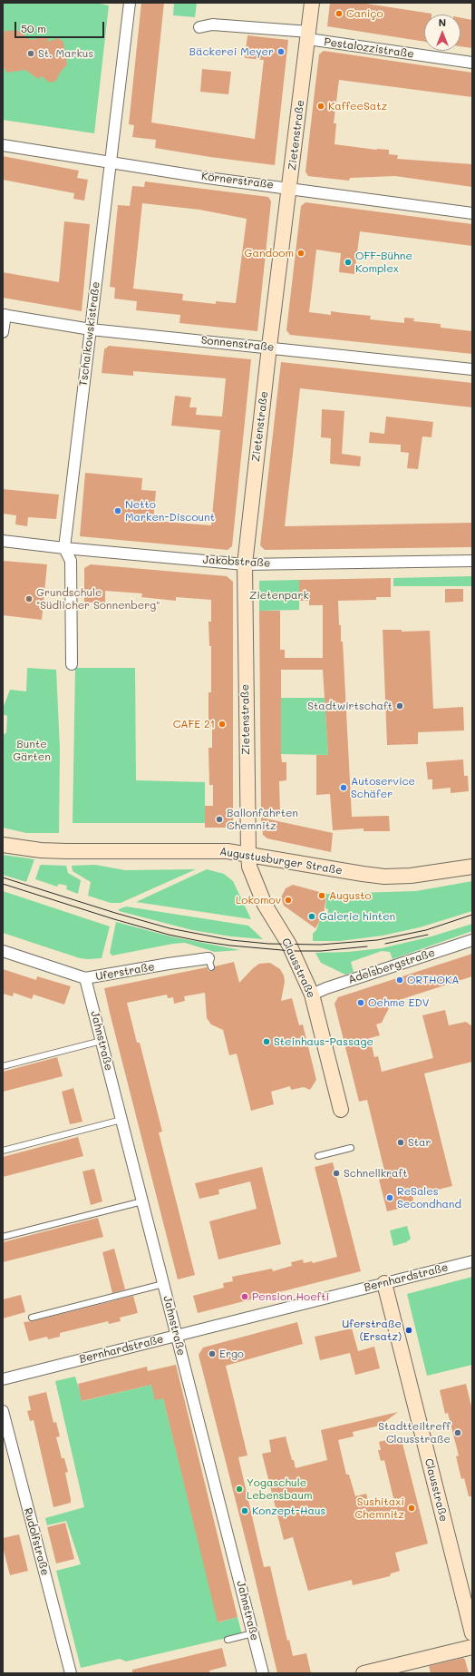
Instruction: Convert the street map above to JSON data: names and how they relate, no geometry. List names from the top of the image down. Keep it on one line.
{"streets":{"main road":["Zietenstraße","Augustusburger Straße","Clausstraße"],"street":["Pestalozzistraße","Körnerstraße","Tschaikowskistraße","Sonnenstraße","Jakobstraße","Adelsbergstraße","Uferstraße","Jahnstraße","Bernhardstraße","Rudolfstraße"]},"crossings":[["Pestalozzistraße","Zietenstraße"],["Zietenstraße","Körnerstraße"],["Zietenstraße","Sonnenstraße"],["Zietenstraße","Jakobstraße"],["Zietenstraße","Augustusburger Straße"],["Zietenstraße","Clausstraße"],["Körnerstraße","Tschaikowskistraße"],["Tschaikowskistraße","Sonnenstraße"],["Tschaikowskistraße","Jakobstraße"],["Augustusburger Straße","Clausstraße"],["Adelsbergstraße","Clausstraße"],["Clausstraße","Bernhardstraße"],["Uferstraße","Jahnstraße"],["Jahnstraße","Bernhardstraße"]],"parks":["Zietenpark","Bunte Gärten"],"places":["Caniço","Bäckerei Meyer","St. Markus","KaffeeSatz","Gandoom","OFF-Bühne Komplex","Netto Marken-Discount","Grundschule \"Südlicher Sonnenberg\"","Stadtwirtschaft","CAFE 21","Autoservice Schäfer","Ballonfahrten Chemnitz","Augusto","Lokomov","Galerie hinten","ORTHOKA","Oehme EDV","Steinhaus-Passage","Star","Schnellkraft","ReSales Secondhand","Pension Hoefti","Uferstraße (Ersatz)","Ergo","Stadtteiltreff Clausstraße","Yogaschule Lebensbaum","Sushitaxi Chemnitz","Konzept-Haus"],"scale_bar":"50 m","north":"top"}
